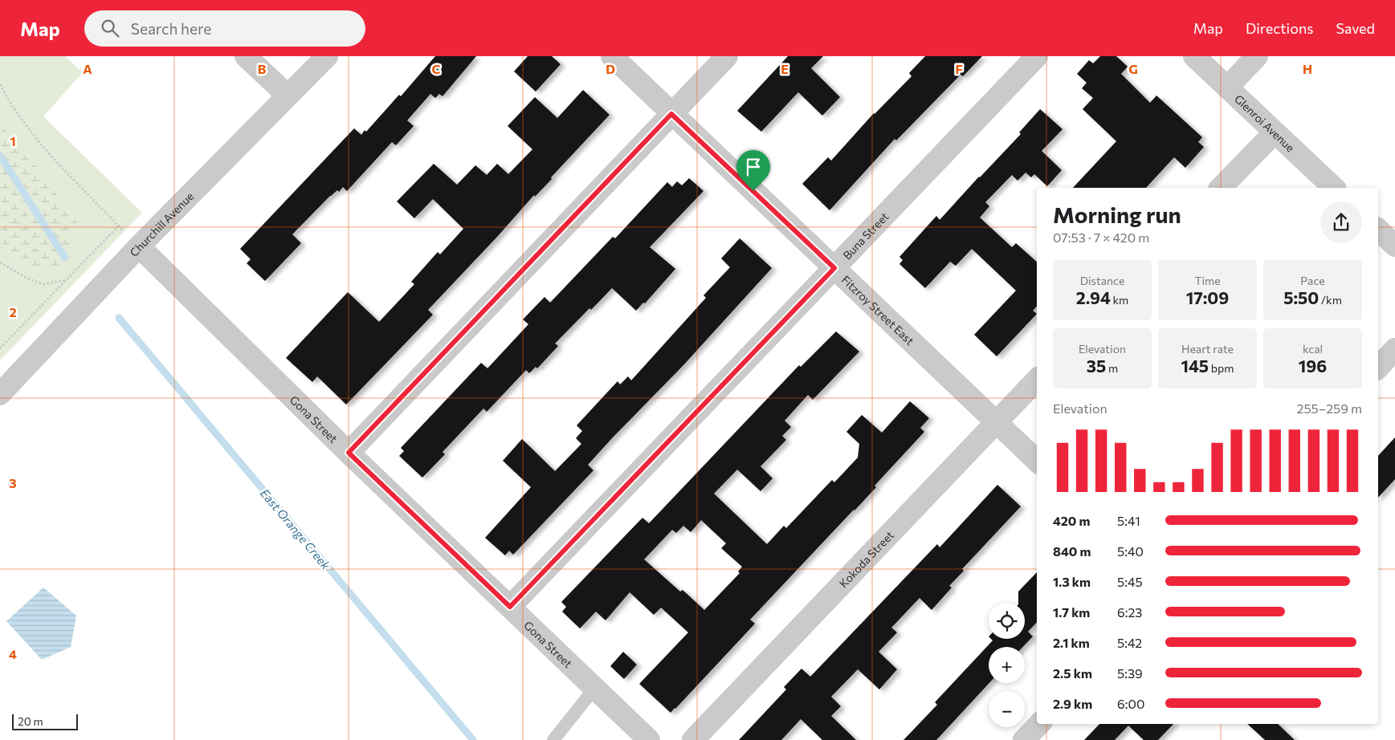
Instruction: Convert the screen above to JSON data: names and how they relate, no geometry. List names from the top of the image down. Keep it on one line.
{"streets":{"street":["Glenroi Avenue","Churchill Avenue","Buna Street","Fitzroy Street East","Gona Street","Kokoda Street"]},"crossings":[["Churchill Avenue","Gona Street"],["Buna Street","Fitzroy Street East"],["Buna Street","Gona Street"],["Fitzroy Street East","Kokoda Street"]],"water":["East Orange Creek"],"scale_bar":"20 m","page":{"header":"Map","search":"Search here","nav":["Map","Directions","Saved"],"heading":["Morning run","07:53 · 7 × 420 m"],"stats":[["Distance","2.94 km"],["Time","17:09"],["Pace","5:50 /km"],["Elevation","35 m"],["Heart rate","145 bpm"],["kcal","196"]],"chart":["Elevation","255–259 m"],"list":[{"name":"420 m","note":"5:41"},{"name":"840 m","note":"5:40"},{"name":"1.3 km","note":"5:45"},{"name":"1.7 km","note":"6:23"},{"name":"2.1 km","note":"5:42"},{"name":"2.5 km","note":"5:39"},{"name":"2.9 km","note":"6:00"}],"map_buttons":["+","−"],"scale":"20 m"},"grid":{"columns":["A","B","C","D","E","F","G","H"],"rows":["1","2","3","4"]}}
